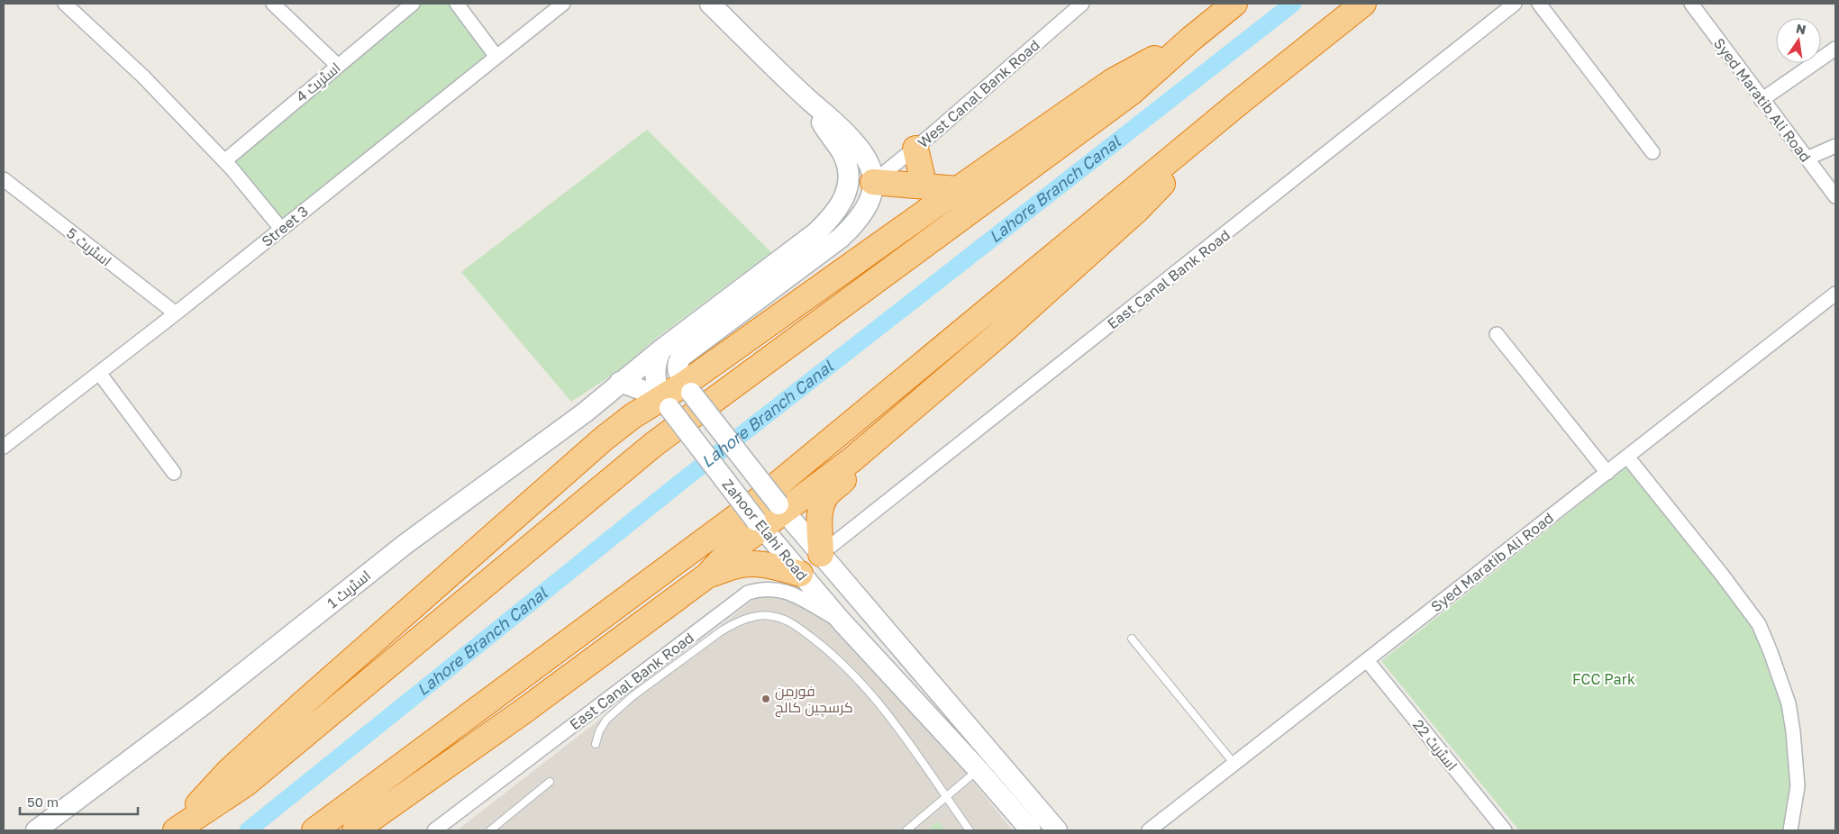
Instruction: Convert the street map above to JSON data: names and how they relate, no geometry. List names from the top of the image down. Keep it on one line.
{"streets":{"main road":["Zahoor Elahi Road","اسٹریٹ 1"],"street":["اسٹریٹ 4","West Canal Bank Road","Syed Maratib Ali Road","Street 3","اسٹریٹ 5","East Canal Bank Road","اسٹریٹ 22"]},"crossings":[["West Canal Bank Road","Zahoor Elahi Road"],["Syed Maratib Ali Road","اسٹریٹ 22"],["Street 3","اسٹریٹ 5"],["East Canal Bank Road","Zahoor Elahi Road"],["Zahoor Elahi Road","اسٹریٹ 1"]],"water":["Lahore Branch Canal"],"parks":["FCC Park"],"places":["فورمن کرسچین کالج"],"scale_bar":"50 m","north":"top"}
